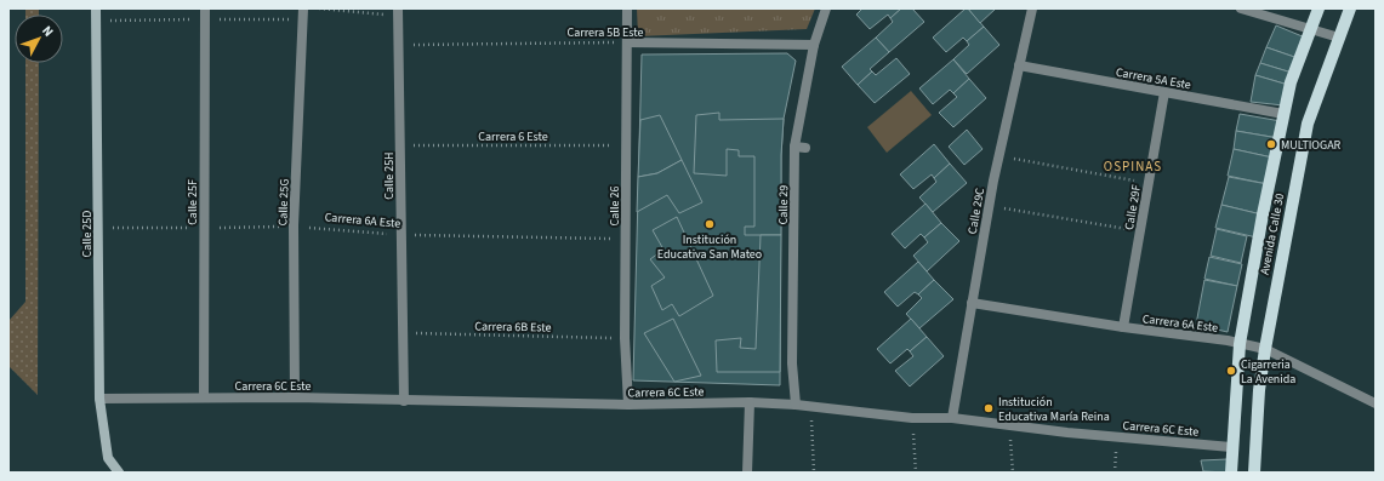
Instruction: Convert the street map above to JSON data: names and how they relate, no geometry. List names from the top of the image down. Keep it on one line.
{"streets":{"main road":["Calle 25D","Avenida Calle 30"],"street":["Carrera 5B Este","Carrera 5A Este","Calle 25H","Calle 25F","Calle 25G","Calle 29","Calle 26","Calle 29F","Calle 29C","Carrera 6A Este","Carrera 6C Este"],"path":["Carrera 6 Este","Carrera 6B Este"]},"crossings":[["Carrera 5B Este","Calle 25H"],["Carrera 5B Este","Calle 29"],["Carrera 5B Este","Calle 26"],["Carrera 5A Este","Calle 29F"],["Carrera 5A Este","Calle 29C"],["Carrera 5A Este","Avenida Calle 30"],["Carrera 6 Este","Calle 25H"],["Carrera 6 Este","Calle 26"],["Calle 25H","Carrera 6A Este"],["Calle 25H","Carrera 6B Este"],["Calle 25H","Carrera 6C Este"],["Calle 25F","Carrera 6A Este"],["Calle 25F","Carrera 6C Este"],["Calle 25G","Carrera 6A Este"],["Calle 25G","Carrera 6C Este"],["Calle 29","Carrera 6C Este"],["Calle 26","Carrera 6A Este"],["Calle 26","Carrera 6B Este"],["Calle 26","Carrera 6C Este"],["Calle 29F","Carrera 6A Este"],["Calle 29C","Carrera 6A Este"],["Calle 29C","Carrera 6C Este"],["Carrera 6A Este","Calle 25D"],["Carrera 6A Este","Avenida Calle 30"],["Calle 25D","Carrera 6C Este"],["Avenida Calle 30","Carrera 6C Este"]],"districts":["OSPINAS"],"places":["MULTIOGAR","Institución Educativa San Mateo","Cigarreria La Avenida","Institución Educativa María Reina"],"north":"top right"}
